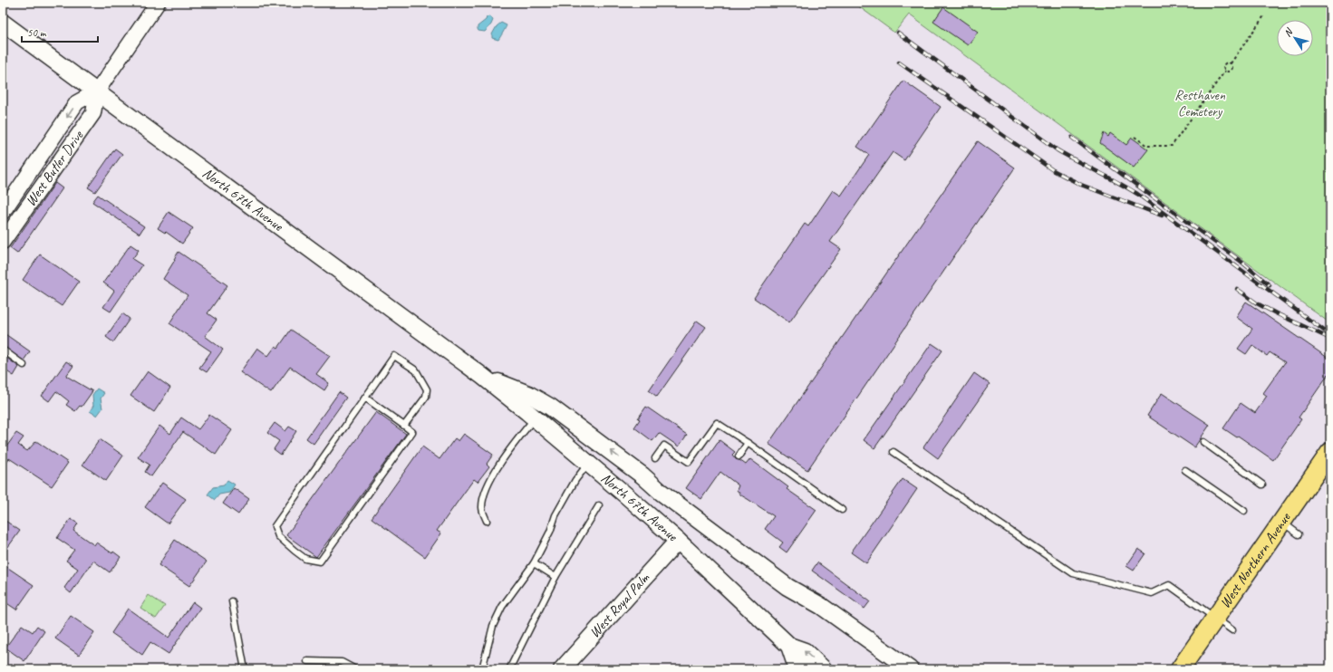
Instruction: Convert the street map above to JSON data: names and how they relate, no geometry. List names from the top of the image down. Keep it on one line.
{"streets":{"main road":["North 67th Avenue","West Northern Avenue","West Royal Palm"],"street":["West Butler Drive"]},"crossings":[["West Butler Drive","North 67th Avenue"],["North 67th Avenue","West Royal Palm"]],"parks":["Resthaven Cemetery"],"scale_bar":"50 m","north":"top left"}
